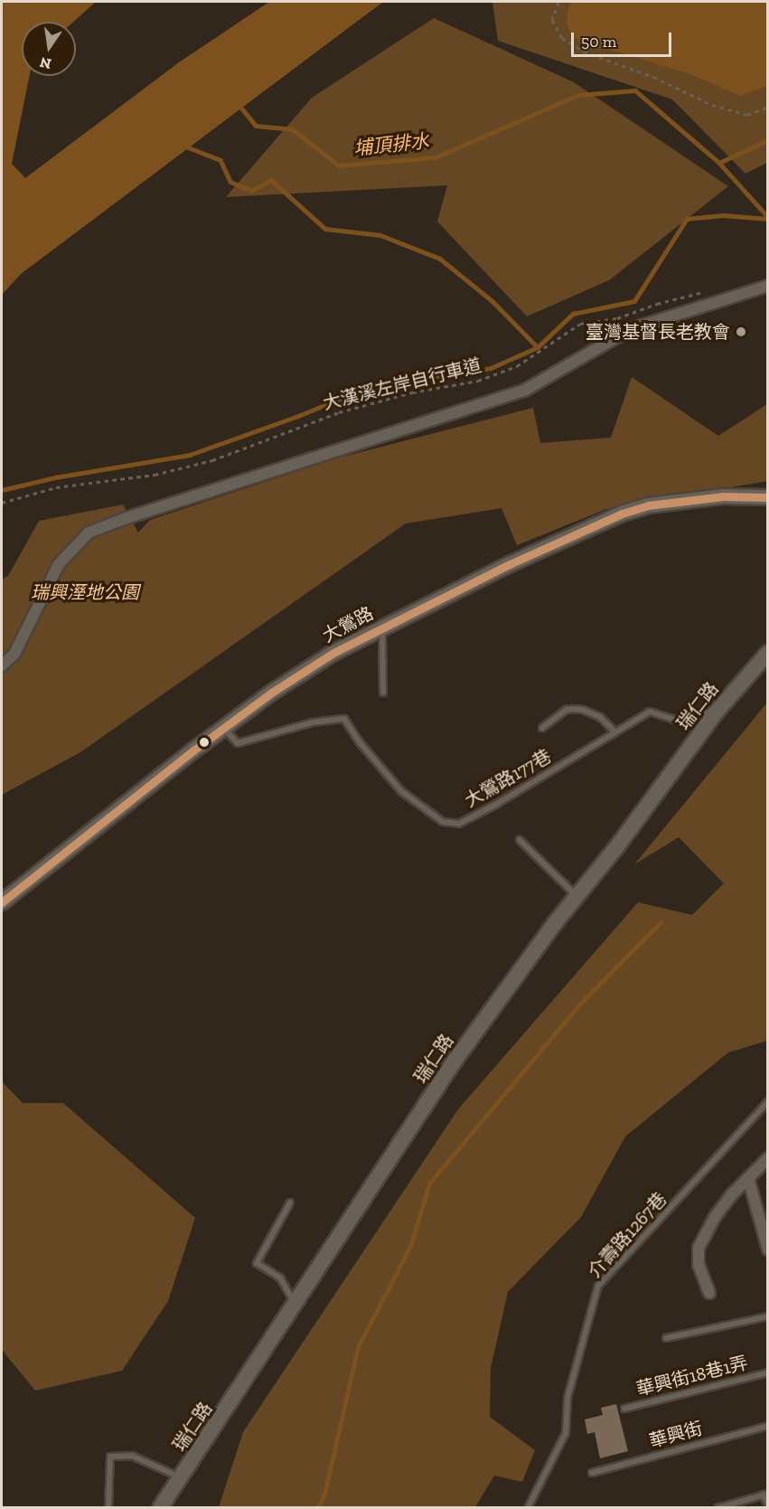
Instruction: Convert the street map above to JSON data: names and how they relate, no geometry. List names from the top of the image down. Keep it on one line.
{"streets":{"street":["大鶯路","瑞仁路"],"lane":["大鶯路177巷","介壽路1267巷","華興街18巷1弄","華興街"],"path":["大漢溪左岸自行車道"]},"crossings":[["大鶯路","大鶯路177巷"],["瑞仁路","大鶯路177巷"]],"water":["埔頂排水"],"parks":["瑞興溼地公園"],"places":["臺灣基督長老教會"],"scale_bar":"50 m","north":"bottom"}
